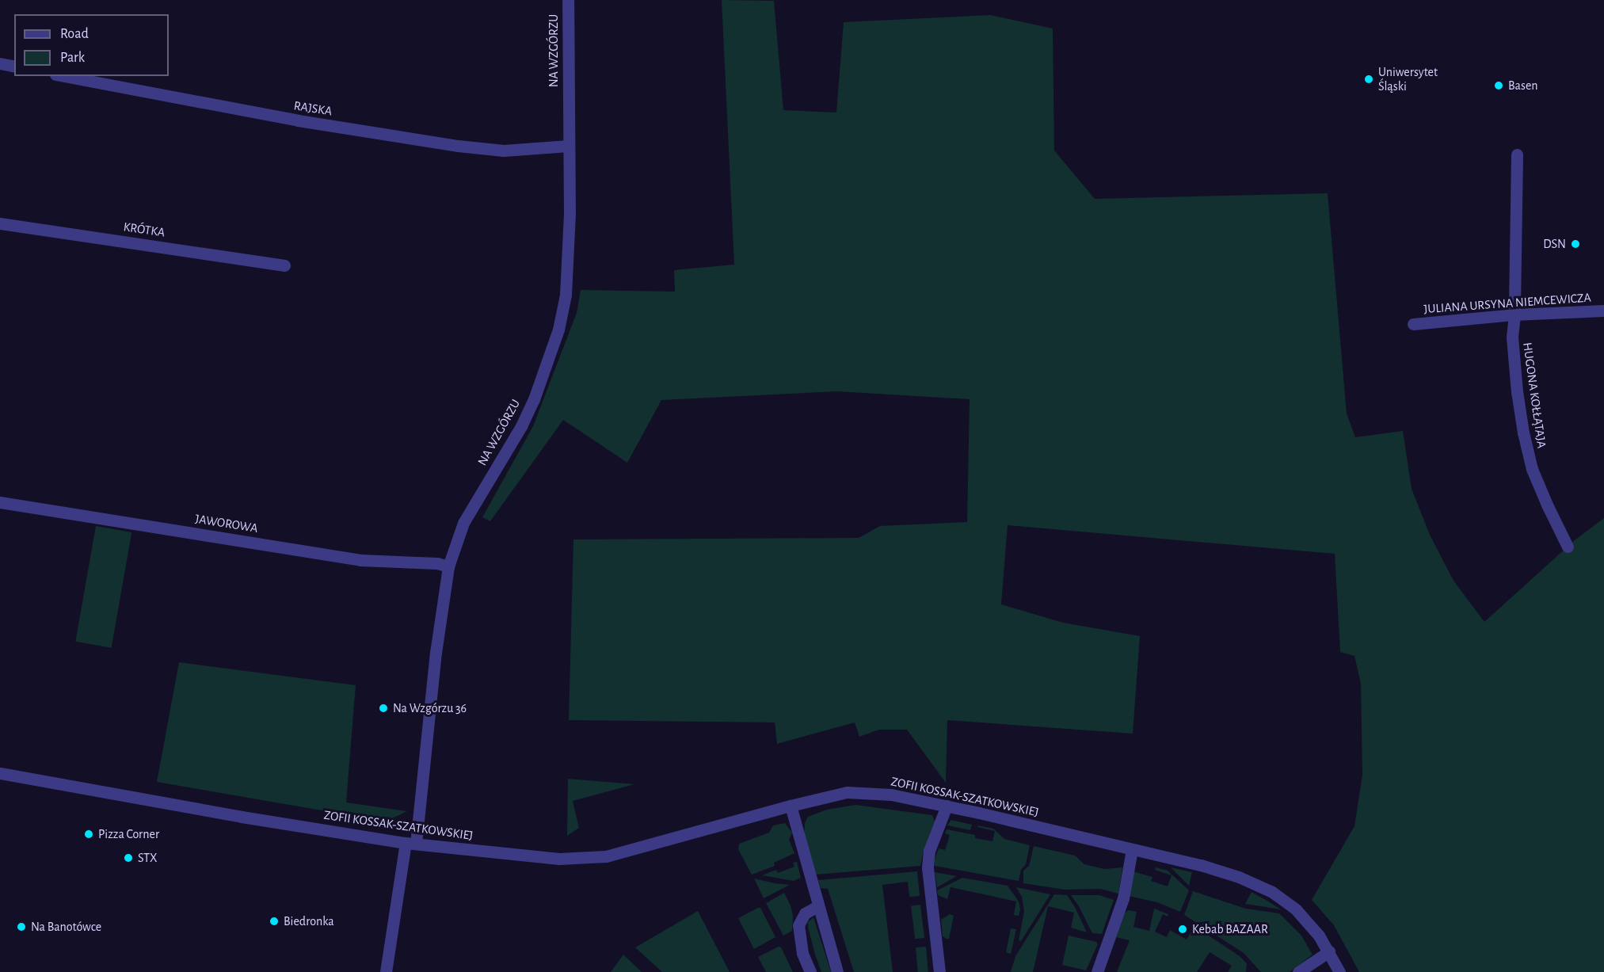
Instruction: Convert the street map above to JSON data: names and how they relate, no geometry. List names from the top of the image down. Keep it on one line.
{"streets":{"street":["NA WZGÓRZU","RAJSKA","KRÓTKA","JULIANA URSYNA NIEMCEWICZA","HUGONA KOŁŁĄTAJA","JAWOROWA","ZOFII KOSSAK-SZATKOWSKIEJ"]},"crossings":[["NA WZGÓRZU","RAJSKA"],["NA WZGÓRZU","JAWOROWA"],["NA WZGÓRZU","ZOFII KOSSAK-SZATKOWSKIEJ"],["JULIANA URSYNA NIEMCEWICZA","HUGONA KOŁŁĄTAJA"]],"places":["Uniwersytet Śląski","Basen","DSN","Na Wzgórzu 36","Pizza Corner","STX","Biedronka","Na Banotówce","Kebab BAZAAR"],"legend":["Road","Park"]}
